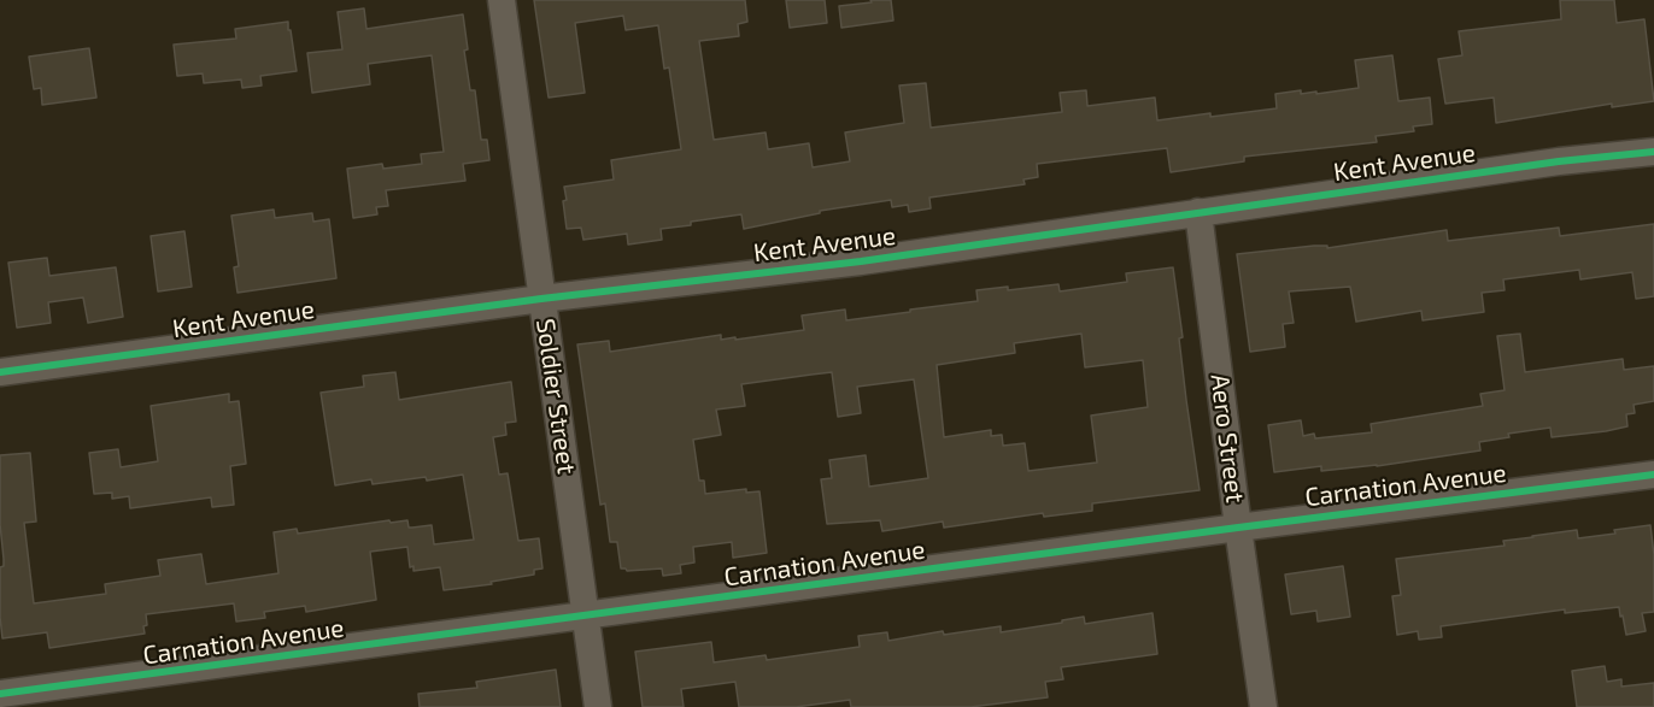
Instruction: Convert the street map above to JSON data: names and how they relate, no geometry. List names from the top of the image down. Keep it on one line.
{"streets":{"street":["Kent Avenue","Soldier Street","Aero Street","Carnation Avenue"]},"crossings":[["Kent Avenue","Soldier Street"],["Kent Avenue","Aero Street"],["Soldier Street","Carnation Avenue"],["Aero Street","Carnation Avenue"]]}
